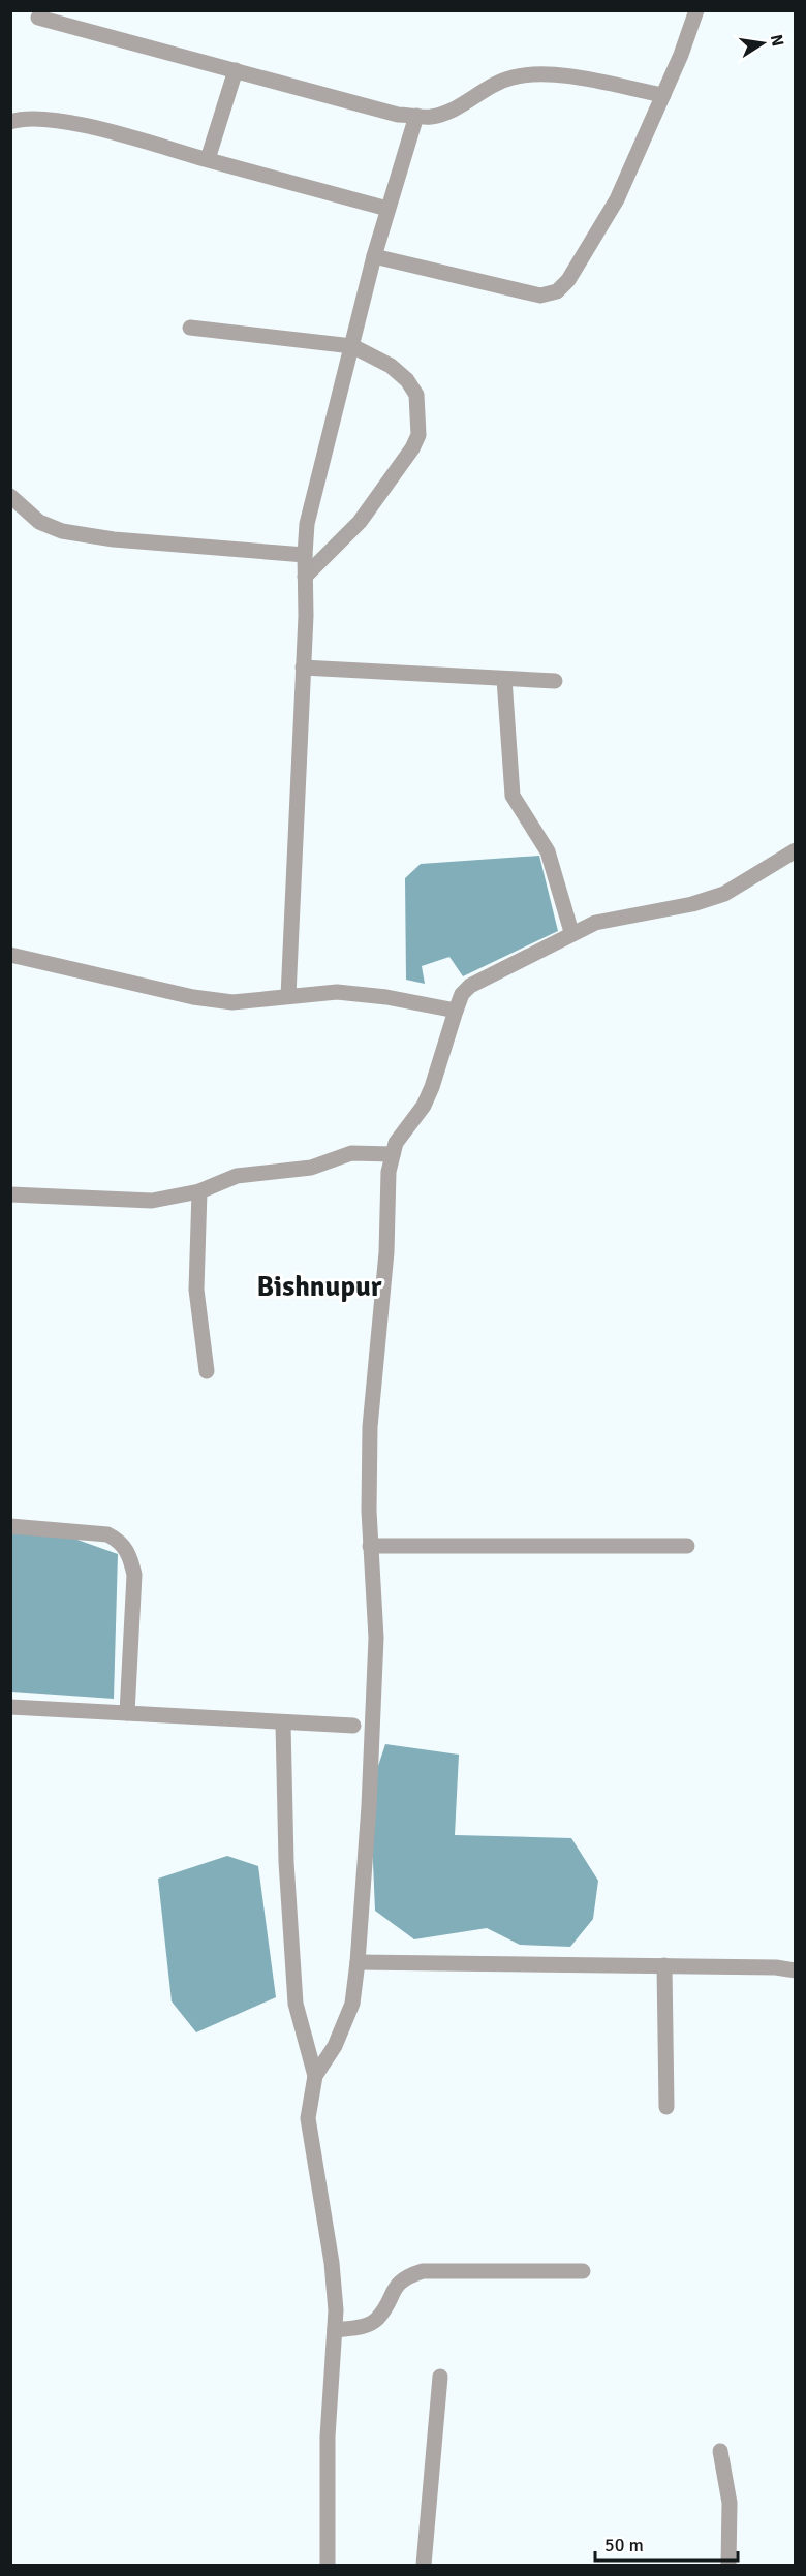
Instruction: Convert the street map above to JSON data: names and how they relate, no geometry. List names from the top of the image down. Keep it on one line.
{"districts":["Bishnupur"],"scale_bar":"50 m","north":"right"}
